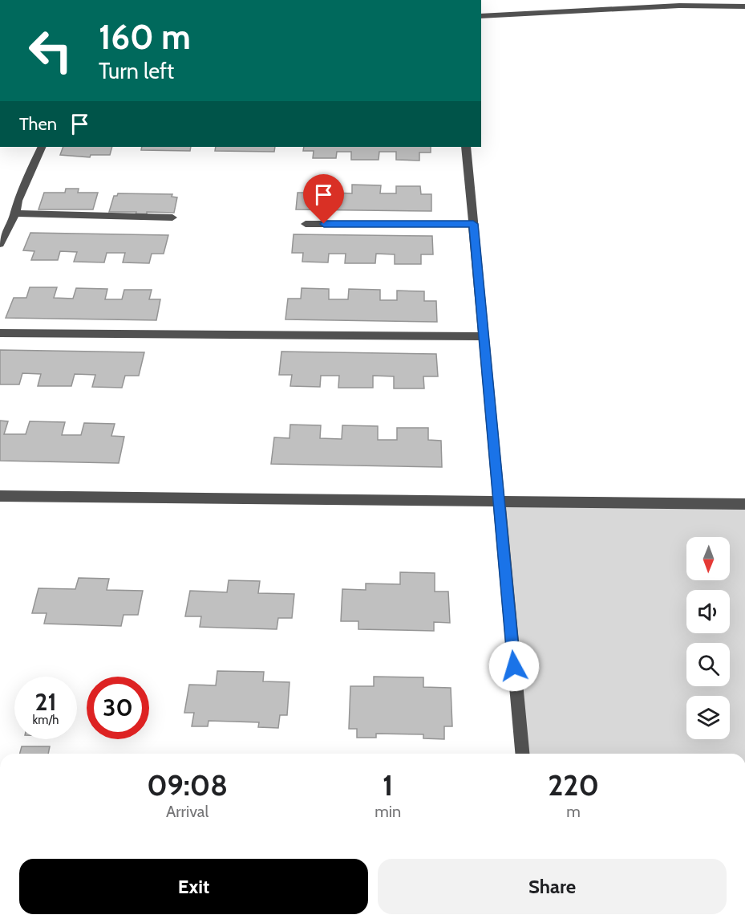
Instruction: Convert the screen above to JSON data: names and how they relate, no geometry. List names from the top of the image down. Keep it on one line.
{"north":"bottom","page":{"turn":["160 m","Turn left"],"then":"Then","speed":"21 km/h","limit":"30","eta":["09:08","Arrival","1","min","220","m"],"buttons":["Exit","Share"]}}
